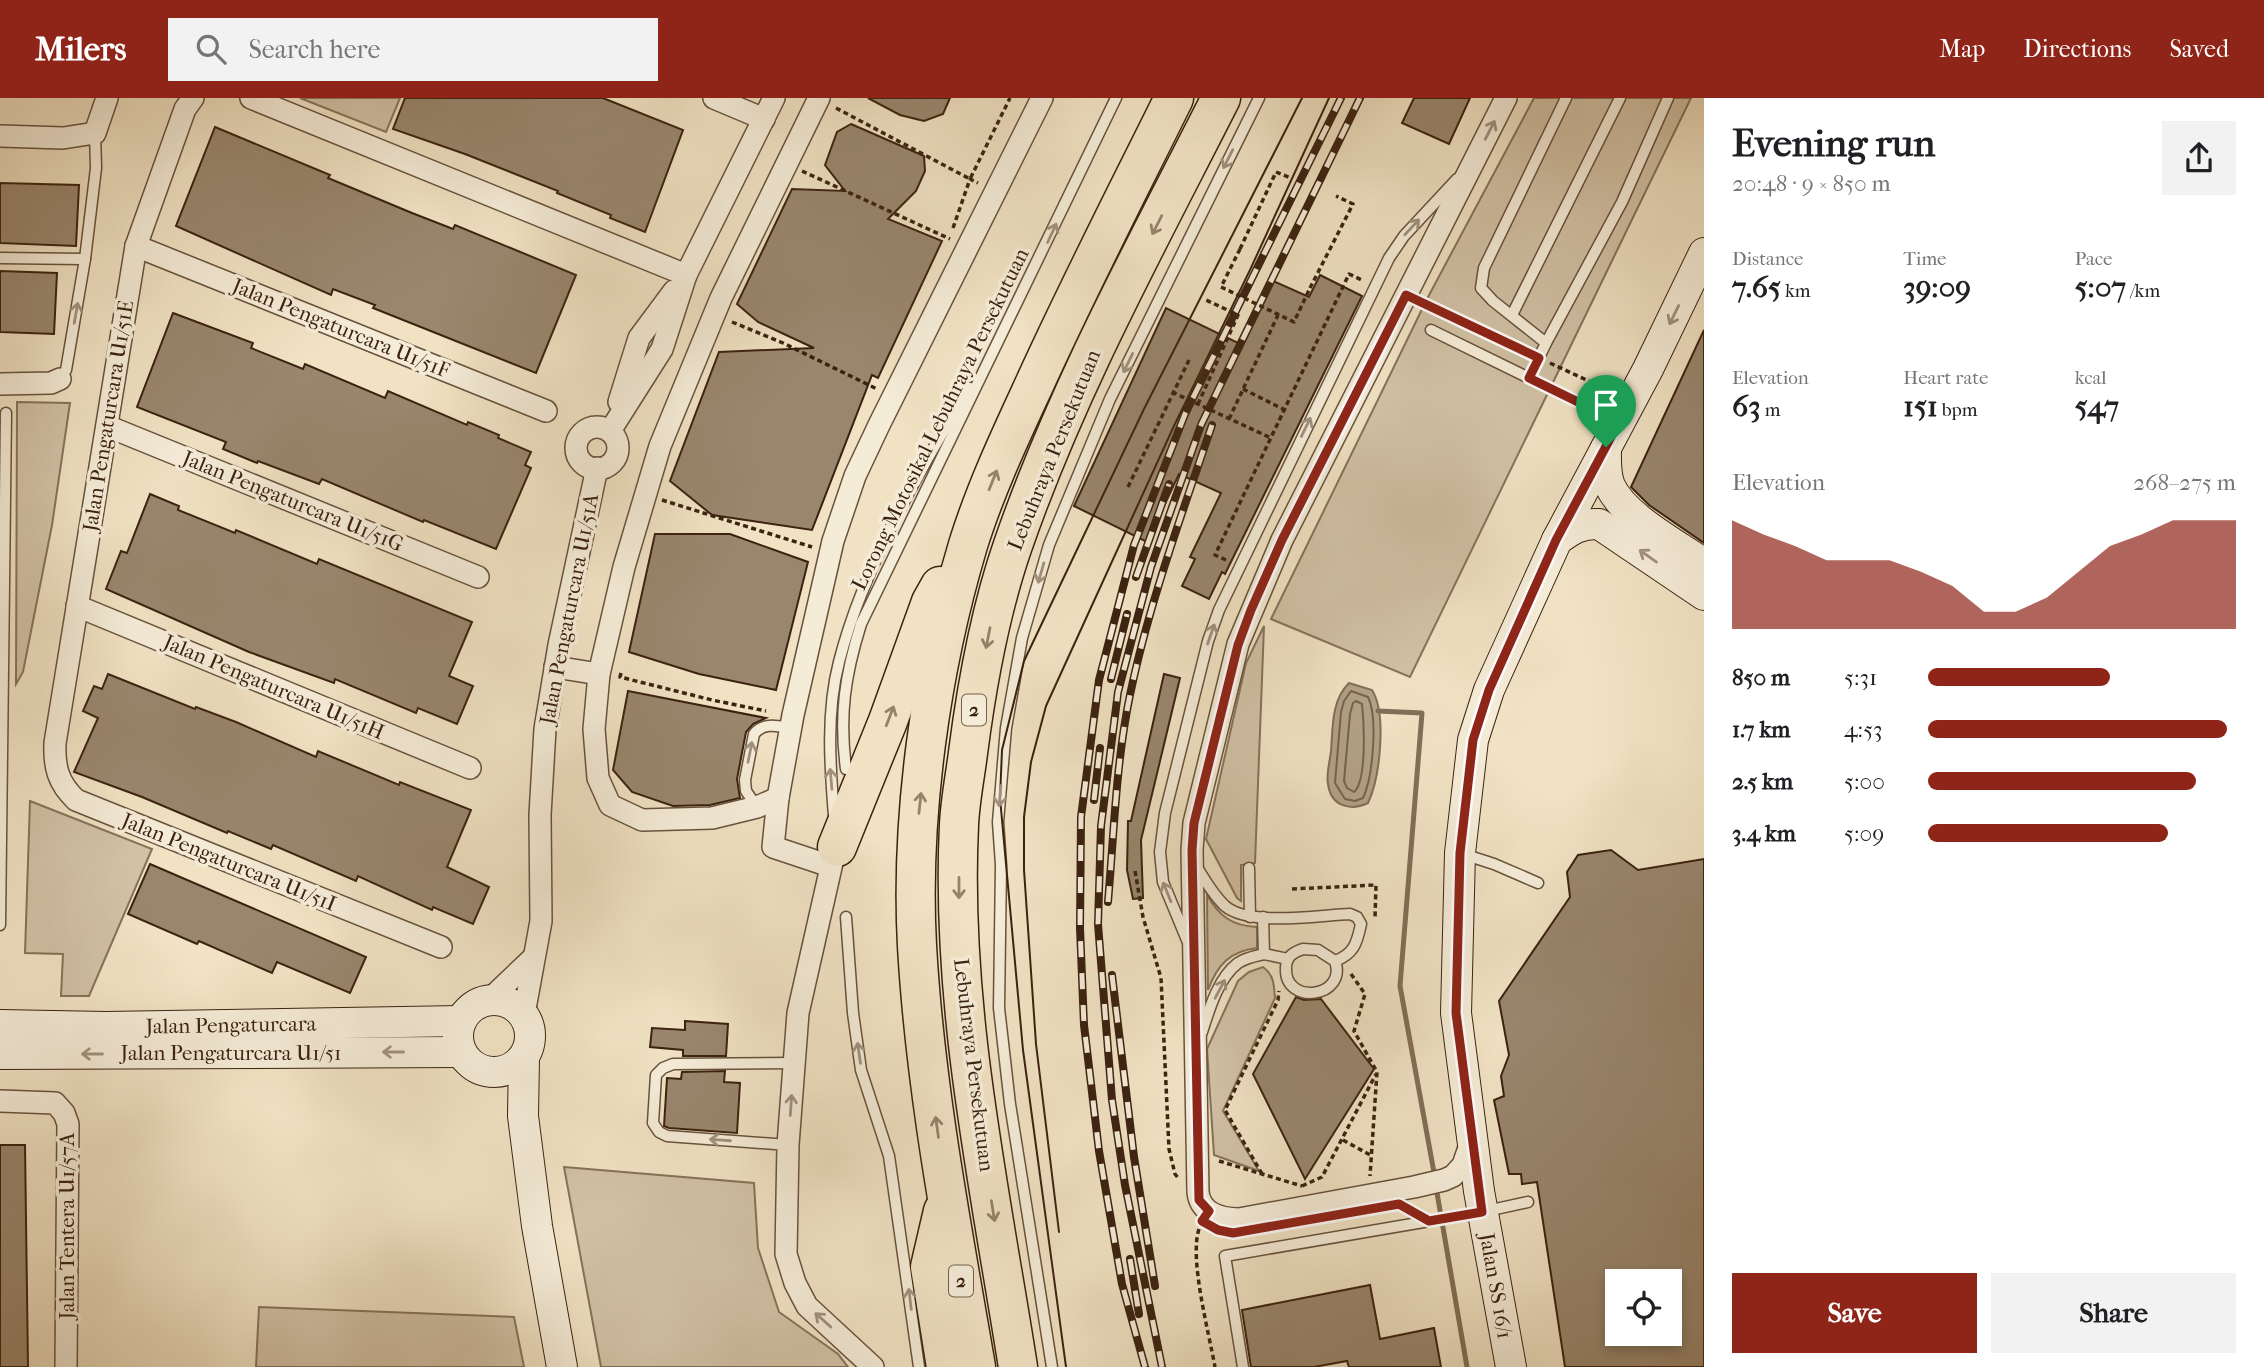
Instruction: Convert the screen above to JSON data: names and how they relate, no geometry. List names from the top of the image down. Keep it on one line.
{"streets":{"highway":["Lebuhraya Persekutuan","2"],"street":["Jalan Pengaturcara U1/51F","Jalan Pengaturcara U1/51E","Jalan Pengaturcara U1/51G","Jalan Pengaturcara U1/51A","Jalan Pengaturcara U1/51H","Jalan Pengaturcara U1/51I","Jalan Pengaturcara","Jalan Pengaturcara U1/51","Jalan Tentera U1/57A","Jalan SS 16/1"],"lane":["Lorong Motosikal Lebuhraya Persekutuan"]},"crossings":[["Jalan Pengaturcara U1/51F","Jalan Pengaturcara U1/51E"],["Jalan Pengaturcara U1/51E","Jalan Pengaturcara U1/51G"],["Jalan Pengaturcara U1/51E","Jalan Pengaturcara U1/51H"],["Jalan Pengaturcara U1/51E","Jalan Pengaturcara U1/51I"],["Jalan Pengaturcara U1/51A","Jalan Pengaturcara"],["Jalan Pengaturcara U1/51A","Jalan Pengaturcara U1/51"],["Jalan Pengaturcara","Jalan Pengaturcara U1/51"]],"one_way":["Lorong Motosikal Lebuhraya Persekutuan","Jalan Pengaturcara U1/51"],"page":{"header":"Milers","search":"Search here","nav":["Map","Directions","Saved"],"heading":["Evening run","20:48 · 9 × 850 m"],"stats":[["Distance","7.65 km"],["Time","39:09"],["Pace","5:07 /km"],["Elevation","63 m"],["Heart rate","151 bpm"],["kcal","547"]],"chart":["Elevation","268–275 m"],"list":[{"name":"850 m","note":"5:31"},{"name":"1.7 km","note":"4:53"},{"name":"2.5 km","note":"5:00"},{"name":"3.4 km","note":"5:09"}],"buttons":["Save","Share"]}}
